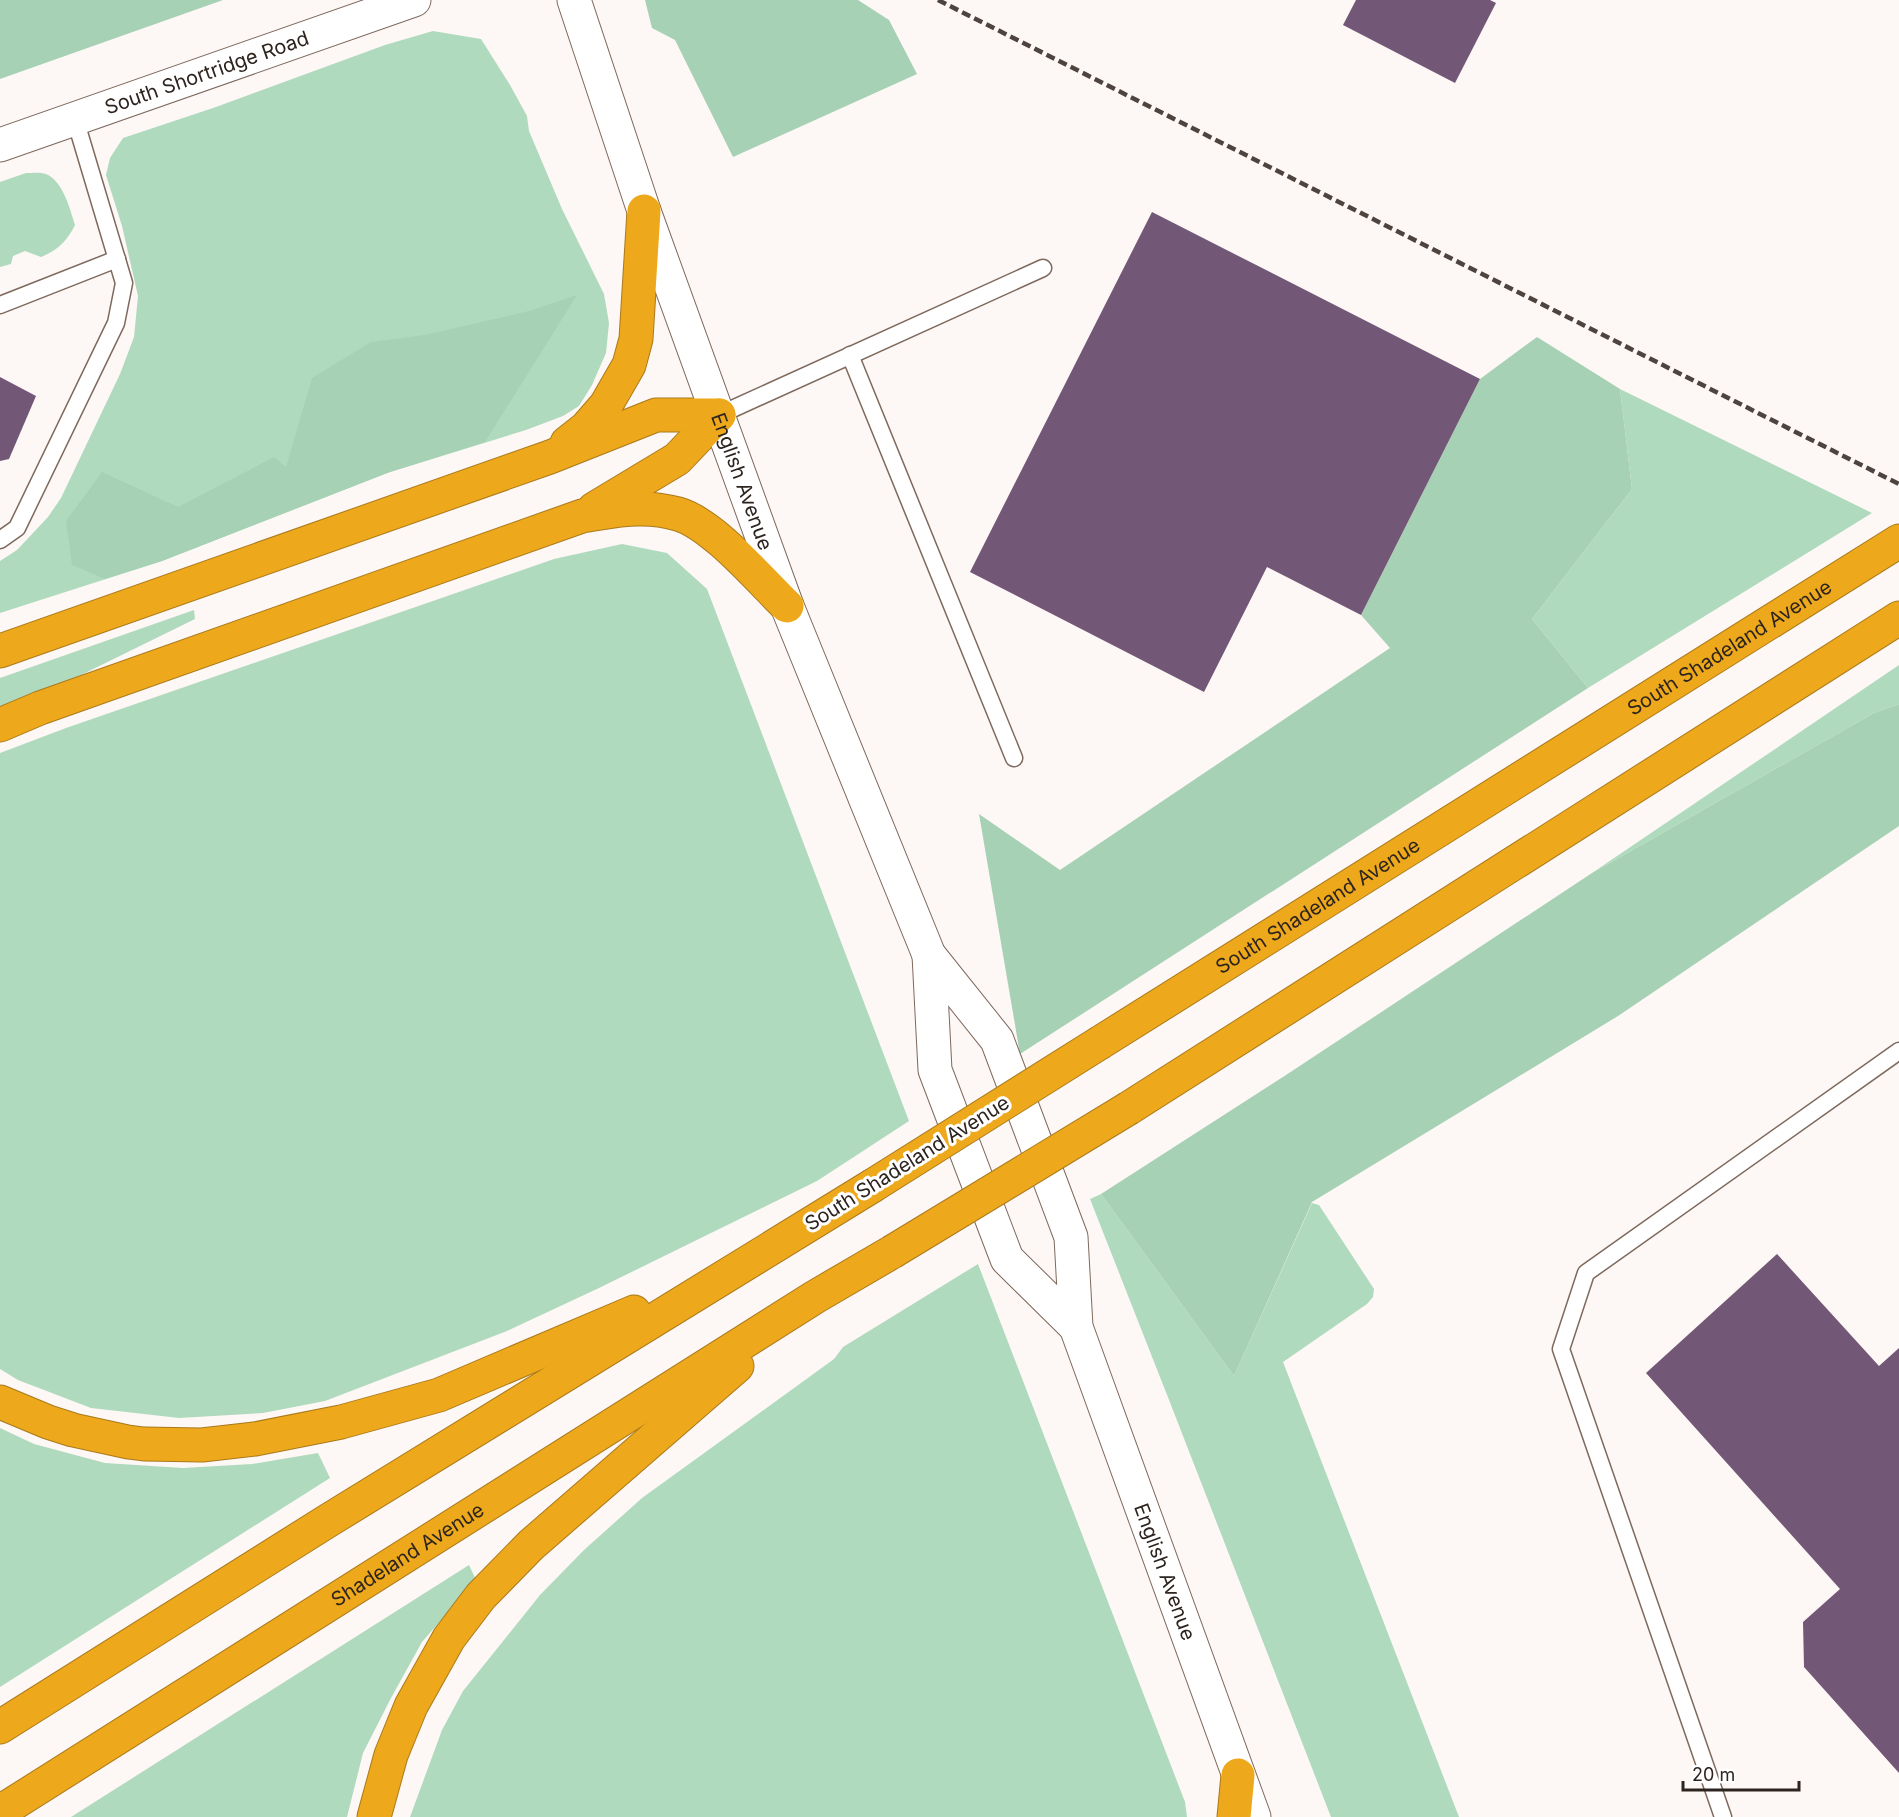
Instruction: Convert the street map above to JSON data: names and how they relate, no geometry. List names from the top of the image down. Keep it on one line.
{"streets":{"highway":["South Shadeland Avenue","Shadeland Avenue"],"street":["South Shortridge Road","English Avenue"]},"scale_bar":"20 m"}
